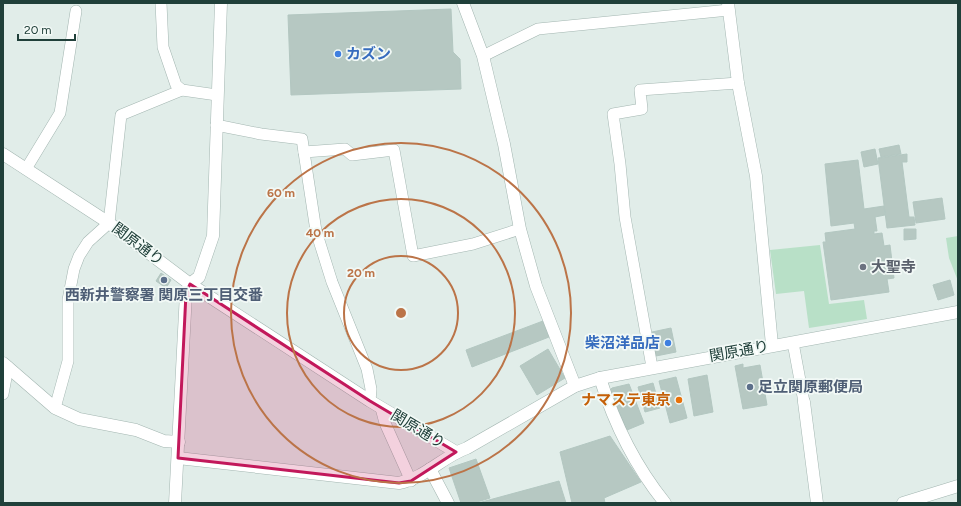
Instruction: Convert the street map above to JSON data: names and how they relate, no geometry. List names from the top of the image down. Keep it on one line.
{"streets":{"street":["関原通り"]},"places":["カズン","大聖寺","西新井警察署 関原三丁目交番","柴沼洋品店","足立関原郵便局","ナマステ東京"],"scale_bar":"20 m","rings":["60 m","40 m","20 m"]}
